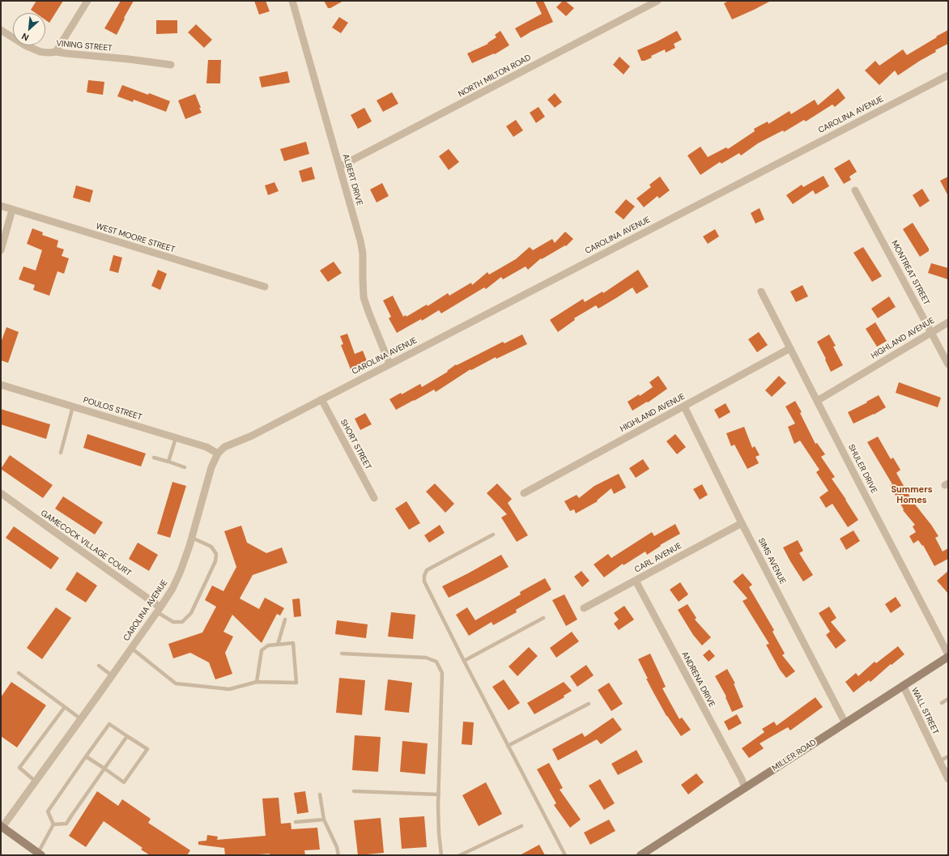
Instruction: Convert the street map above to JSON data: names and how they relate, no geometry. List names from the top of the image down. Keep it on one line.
{"streets":{"main road":["MILLER ROAD"],"street":["VINING STREET","NORTH MILTON ROAD","CAROLINA AVENUE","ALBERT DRIVE","WEST MOORE STREET","MONTREAT STREET","HIGHLAND AVENUE","POULOS STREET","SHORT STREET","SHULER DRIVE","GAMECOCK VILLAGE COURT","CARL AVENUE","SIMS AVENUE","ANDRENA DRIVE","WALL STREET"]},"crossings":[["NORTH MILTON ROAD","ALBERT DRIVE"],["CAROLINA AVENUE","ALBERT DRIVE"],["CAROLINA AVENUE","POULOS STREET"],["CAROLINA AVENUE","SHORT STREET"],["CAROLINA AVENUE","GAMECOCK VILLAGE COURT"],["MONTREAT STREET","HIGHLAND AVENUE"],["HIGHLAND AVENUE","SHULER DRIVE"],["HIGHLAND AVENUE","SIMS AVENUE"],["SHULER DRIVE","MILLER ROAD"],["CARL AVENUE","SIMS AVENUE"],["CARL AVENUE","ANDRENA DRIVE"],["SIMS AVENUE","MILLER ROAD"],["ANDRENA DRIVE","MILLER ROAD"],["WALL STREET","MILLER ROAD"]],"districts":["Summers Homes"],"north":"bottom left"}
